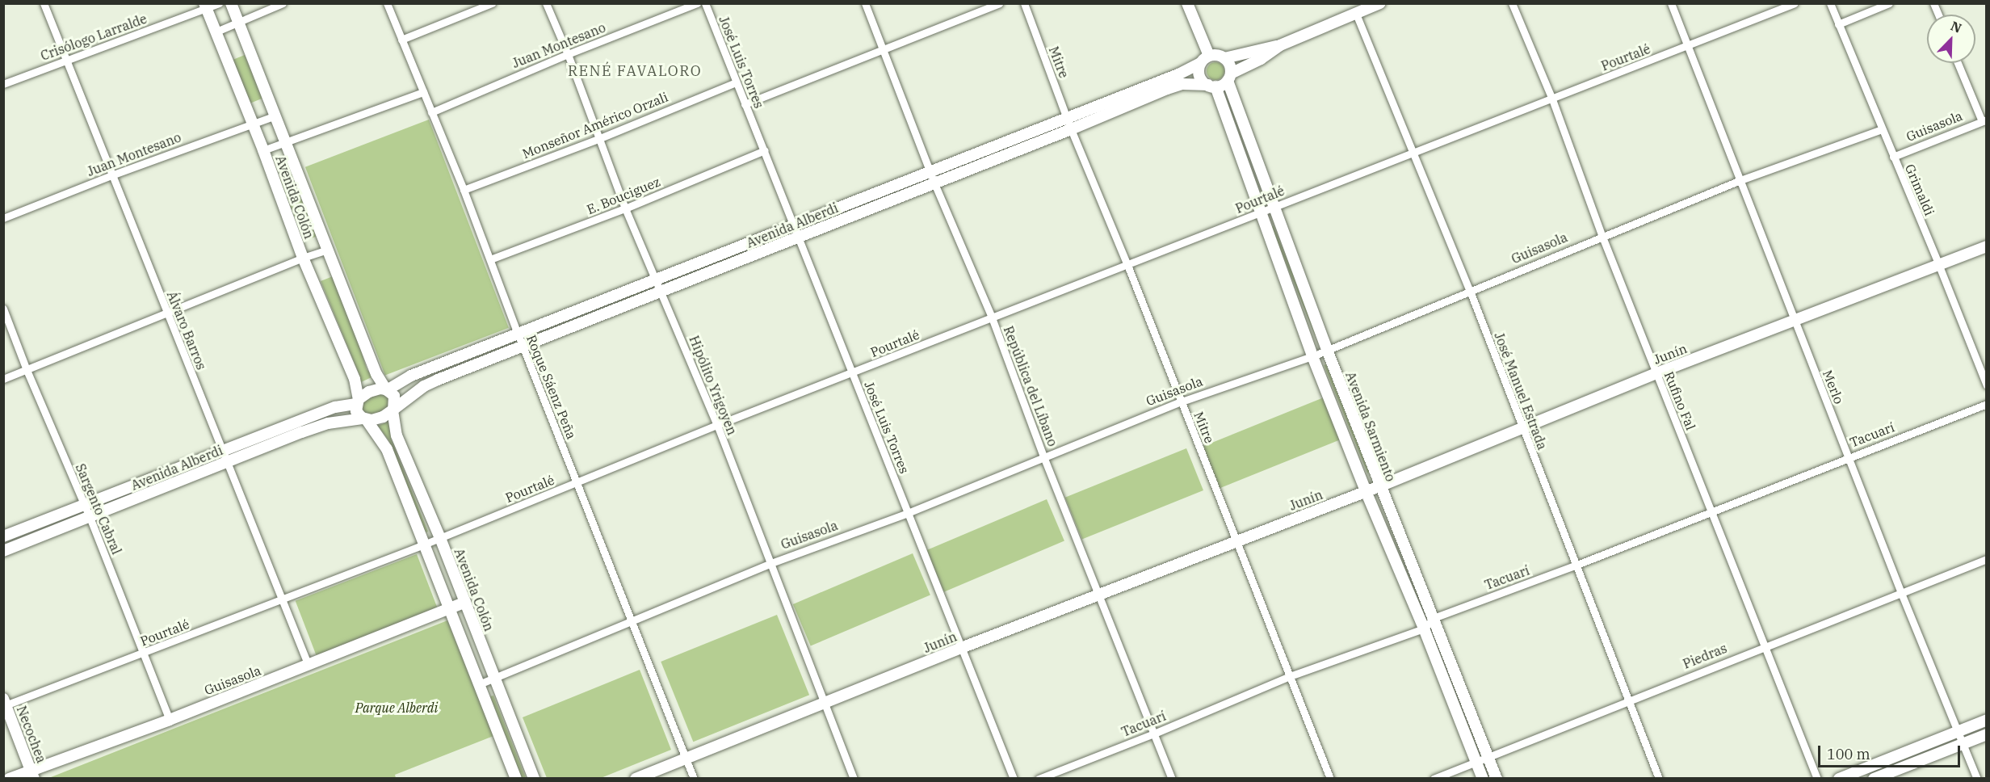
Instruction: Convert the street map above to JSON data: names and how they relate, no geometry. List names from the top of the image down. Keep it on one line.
{"streets":{"main road":["Guisasola","Avenida Colón","Avenida Alberdi","Junín","Avenida Sarmiento","Necochea"],"street":["Crisólogo Larralde","Juan Montesano","Pourtalé","José Luis Torres","Mitre","Monseñor Américo Orzali","Grimaldi","E. Bouciguez","Álvaro Barros","Hipólito Yrigoyen","República del Líbano","Roque Sáenz Peña","Merlo","José Manuel Estrada","Rufino Fal","Tacuarí","Sargento Cabral","Piedras"]},"crossings":[["Crisólogo Larralde","Avenida Colón"],["Crisólogo Larralde","Álvaro Barros"],["Juan Montesano","Avenida Colón"],["Juan Montesano","Álvaro Barros"],["Juan Montesano","Hipólito Yrigoyen"],["Juan Montesano","Roque Sáenz Peña"],["Pourtalé","José Luis Torres"],["Pourtalé","Mitre"],["Pourtalé","Avenida Colón"],["Pourtalé","Álvaro Barros"],["Pourtalé","Hipólito Yrigoyen"],["Pourtalé","República del Líbano"],["Pourtalé","Roque Sáenz Peña"],["Pourtalé","Merlo"],["Pourtalé","José Manuel Estrada"],["Pourtalé","Rufino Fal"],["Pourtalé","Avenida Sarmiento"],["Pourtalé","Sargento Cabral"],["Pourtalé","Necochea"],["José Luis Torres","Monseñor Américo Orzali"],["José Luis Torres","Guisasola"],["José Luis Torres","E. Bouciguez"],["José Luis Torres","Avenida Alberdi"],["José Luis Torres","Junín"],["Mitre","Guisasola"],["Mitre","Avenida Alberdi"],["Mitre","Junín"],["Mitre","Tacuarí"],["Monseñor Américo Orzali","Hipólito Yrigoyen"],["Monseñor Américo Orzali","Roque Sáenz Peña"],["Guisasola","Grimaldi"],["Guisasola","Avenida Colón"],["Guisasola","Álvaro Barros"],["Guisasola","Hipólito Yrigoyen"],["Guisasola","República del Líbano"],["Guisasola","Roque Sáenz Peña"],["Guisasola","Merlo"],["Guisasola","José Manuel Estrada"],["Guisasola","Rufino Fal"],["Guisasola","Avenida Sarmiento"],["Guisasola","Sargento Cabral"],["Guisasola","Necochea"],["Grimaldi","Junín"],["E. Bouciguez","Hipólito Yrigoyen"],["E. Bouciguez","Roque Sáenz Peña"],["Avenida Colón","Avenida Alberdi"],["Avenida Alberdi","Álvaro Barros"],["Avenida Alberdi","Hipólito Yrigoyen"],["Avenida Alberdi","República del Líbano"],["Avenida Alberdi","Roque Sáenz Peña"],["Avenida Alberdi","Avenida Sarmiento"],["Avenida Alberdi","Sargento Cabral"],["Junín","Hipólito Yrigoyen"],["Junín","República del Líbano"],["Junín","Roque Sáenz Peña"],["Junín","Merlo"],["Junín","José Manuel Estrada"],["Junín","Rufino Fal"],["Junín","Avenida Sarmiento"],["República del Líbano","Tacuarí"],["Merlo","Tacuarí"],["Merlo","Piedras"],["José Manuel Estrada","Tacuarí"],["José Manuel Estrada","Piedras"],["Rufino Fal","Tacuarí"],["Rufino Fal","Piedras"],["Avenida Sarmiento","Tacuarí"],["Avenida Sarmiento","Piedras"]],"districts":["RENÉ FAVALORO"],"parks":["Parque Alberdi"],"scale_bar":"100 m","north":"top right"}
